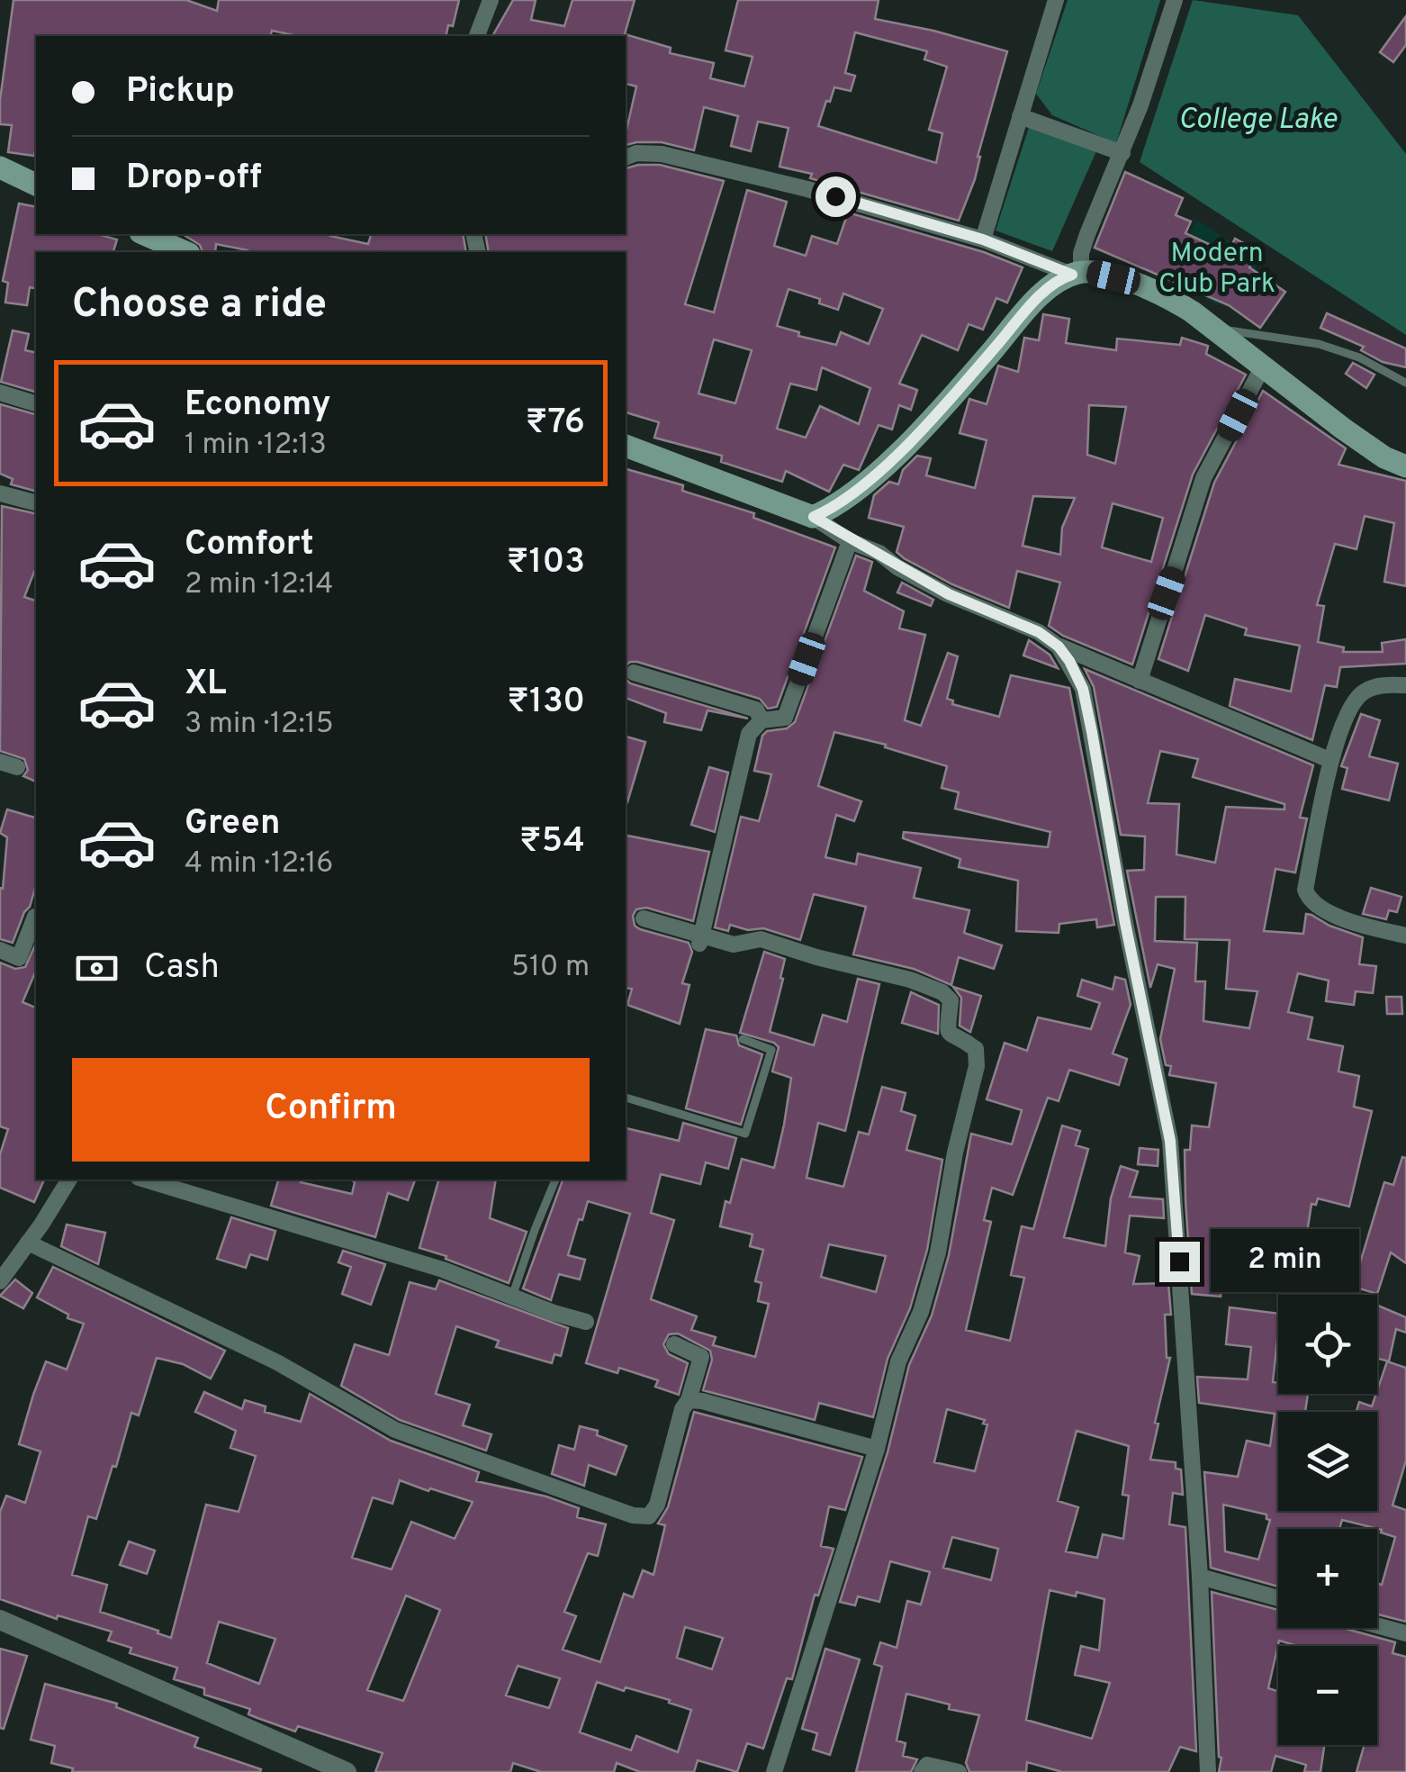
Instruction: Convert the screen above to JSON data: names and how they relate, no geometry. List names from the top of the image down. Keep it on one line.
{"water":["College Lake"],"parks":["Modern Club Park"],"page":{"banner":["Pickup","Drop-off"],"heading":"Choose a ride","list":[{"name":"Economy","note":"1 min · 12:13","value":"₹76"},{"name":"Comfort","note":"2 min · 12:14","value":"₹103"},{"name":"XL","note":"3 min · 12:15","value":"₹130"},{"name":"Green","note":"4 min · 12:16","value":"₹54"}],"pay":["Cash","510 m"],"buttons":"Confirm","bubble":"2 min","map_buttons":["+","−"]}}
